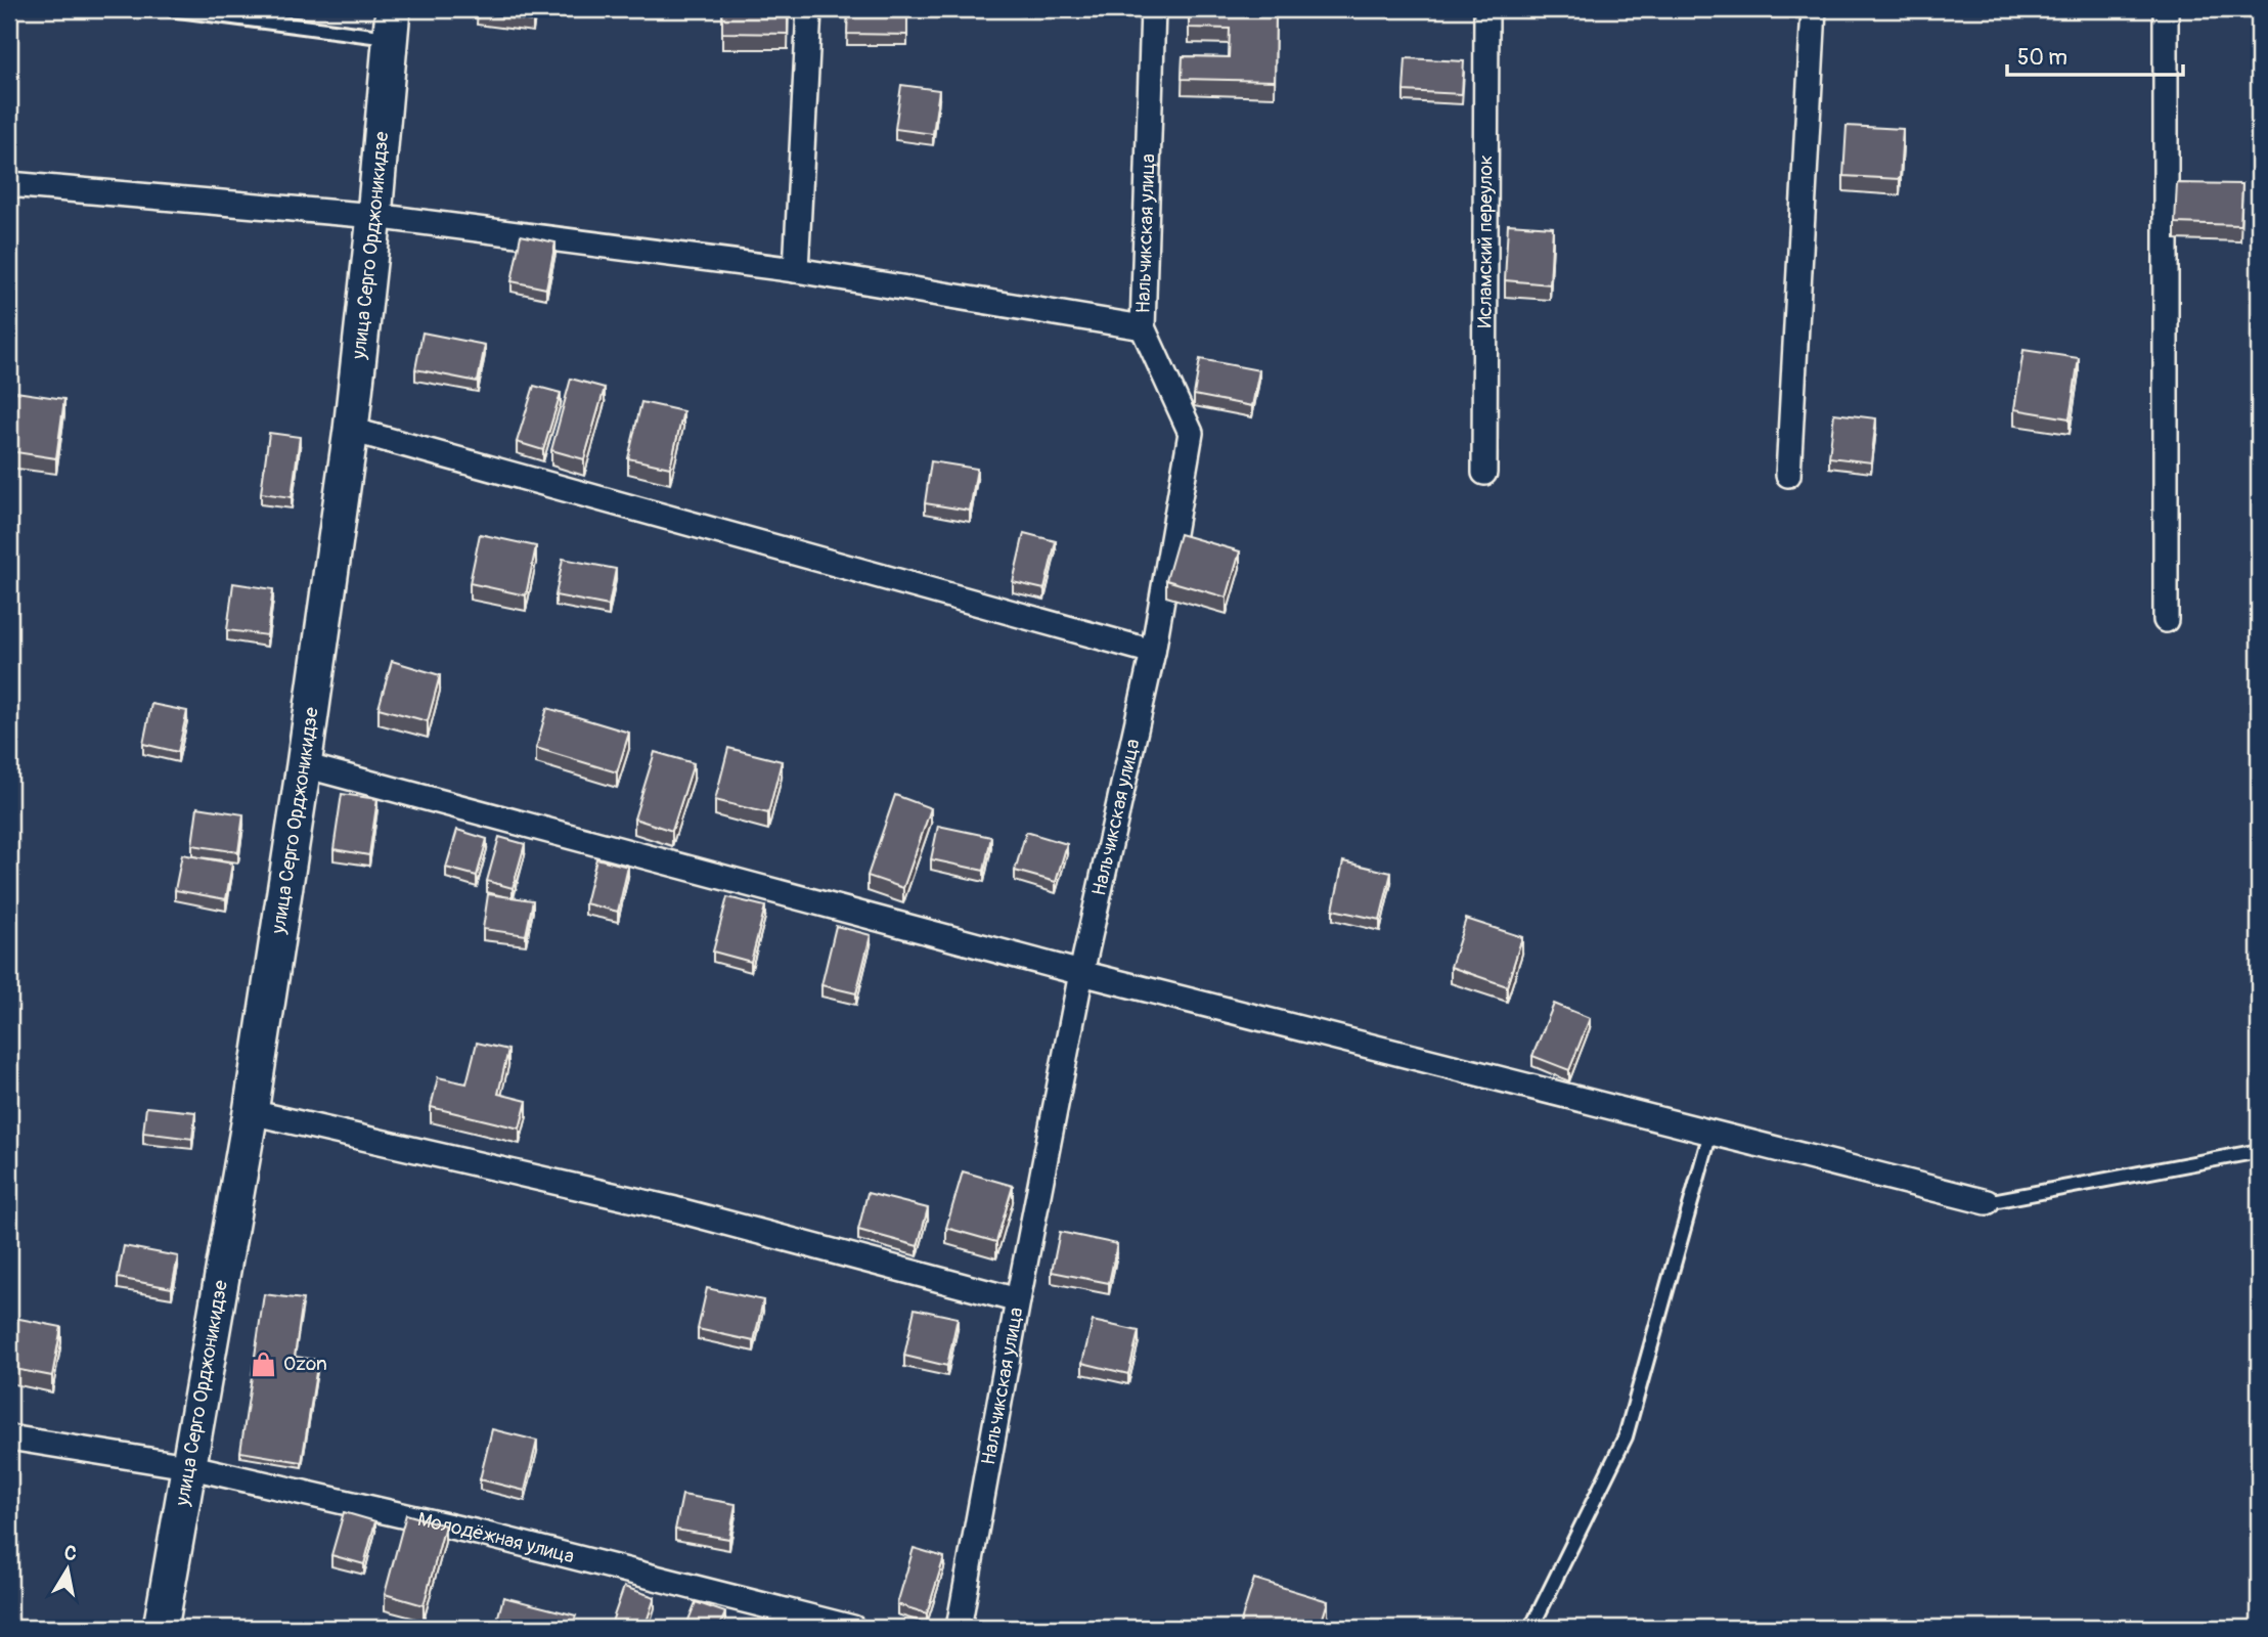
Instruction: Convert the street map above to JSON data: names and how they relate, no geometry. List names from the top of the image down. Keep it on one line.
{"streets":{"street":["Нальчикская улица","Исламский переулок","улица Серго Орджоникидзе","Молодёжная улица"]},"crossings":[["улица Серго Орджоникидзе","Молодёжная улица"]],"places":{"shop":["Ozon"]},"scale_bar":"50 m","north":"top"}
